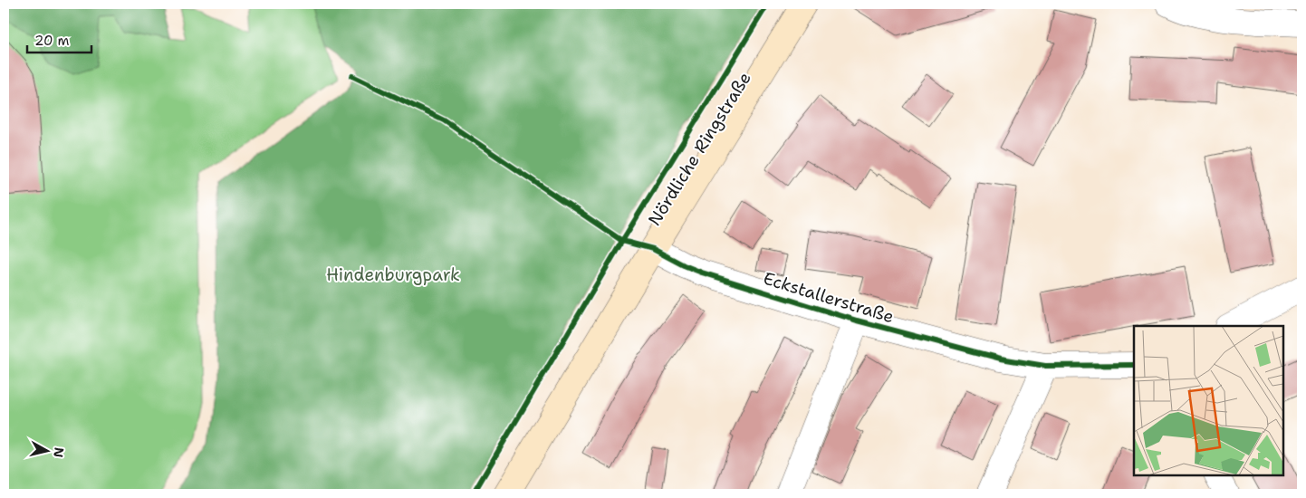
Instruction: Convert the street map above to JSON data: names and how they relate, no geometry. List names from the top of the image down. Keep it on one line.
{"streets":{"main road":["Nördliche Ringstraße"],"street":["Eckstallerstraße"]},"crossings":[["Nördliche Ringstraße","Eckstallerstraße"]],"parks":["Hindenburgpark"],"scale_bar":"20 m","north":"right"}
